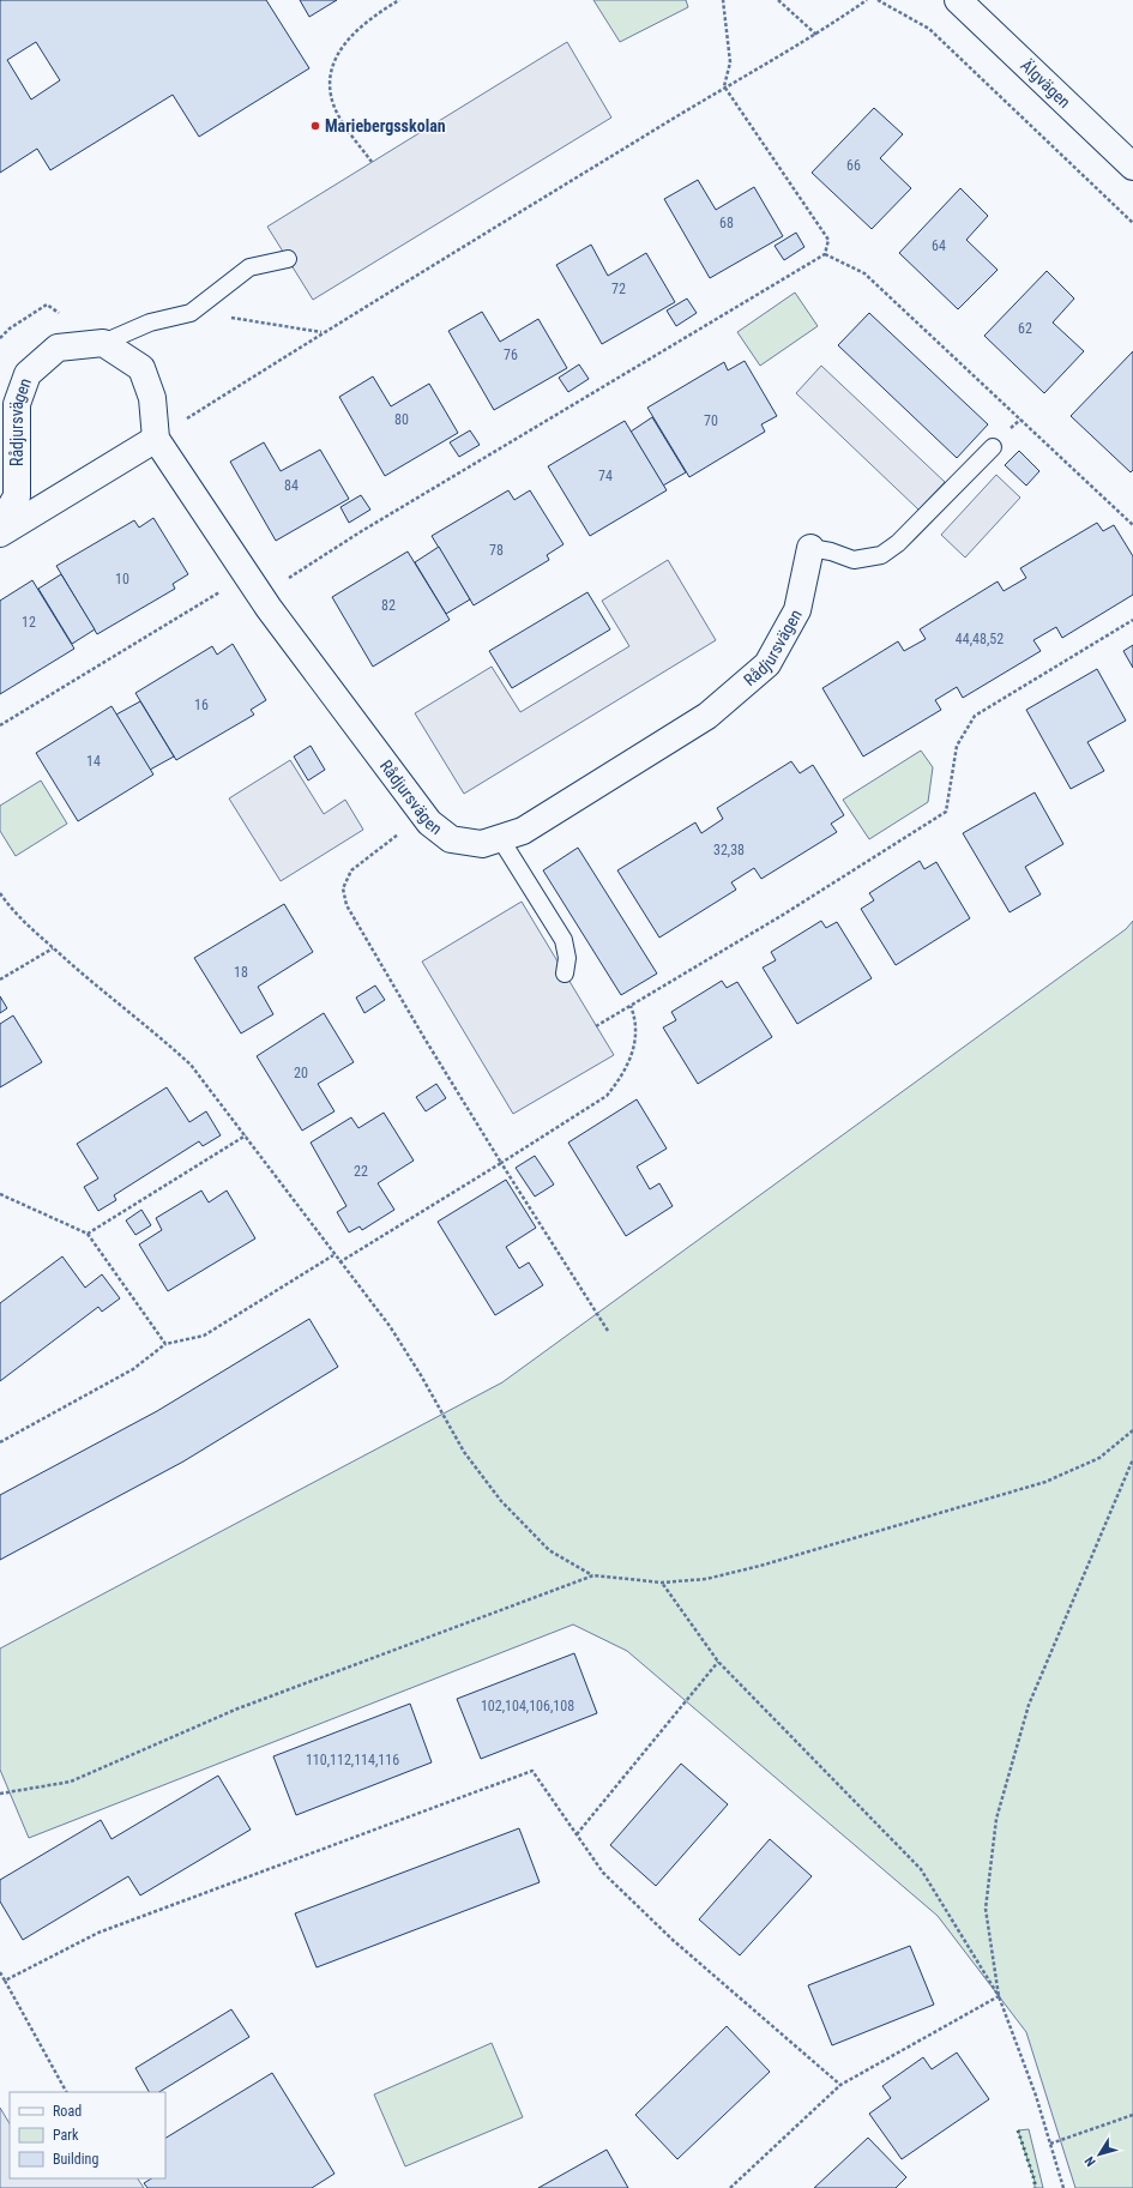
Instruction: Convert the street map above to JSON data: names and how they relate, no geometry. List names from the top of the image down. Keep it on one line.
{"streets":{"street":["Älgvägen","Rådjursvägen"]},"places":["Mariebergsskolan"],"house_numbers":["66","68","64","72","62","76","80","70","74","84","78","10","82","12","44,48,52","16","14","32,38","18","20","22","102,104,106,108","110,112,114,116"],"legend":["Road","Park","Building"],"north":"bottom left"}
